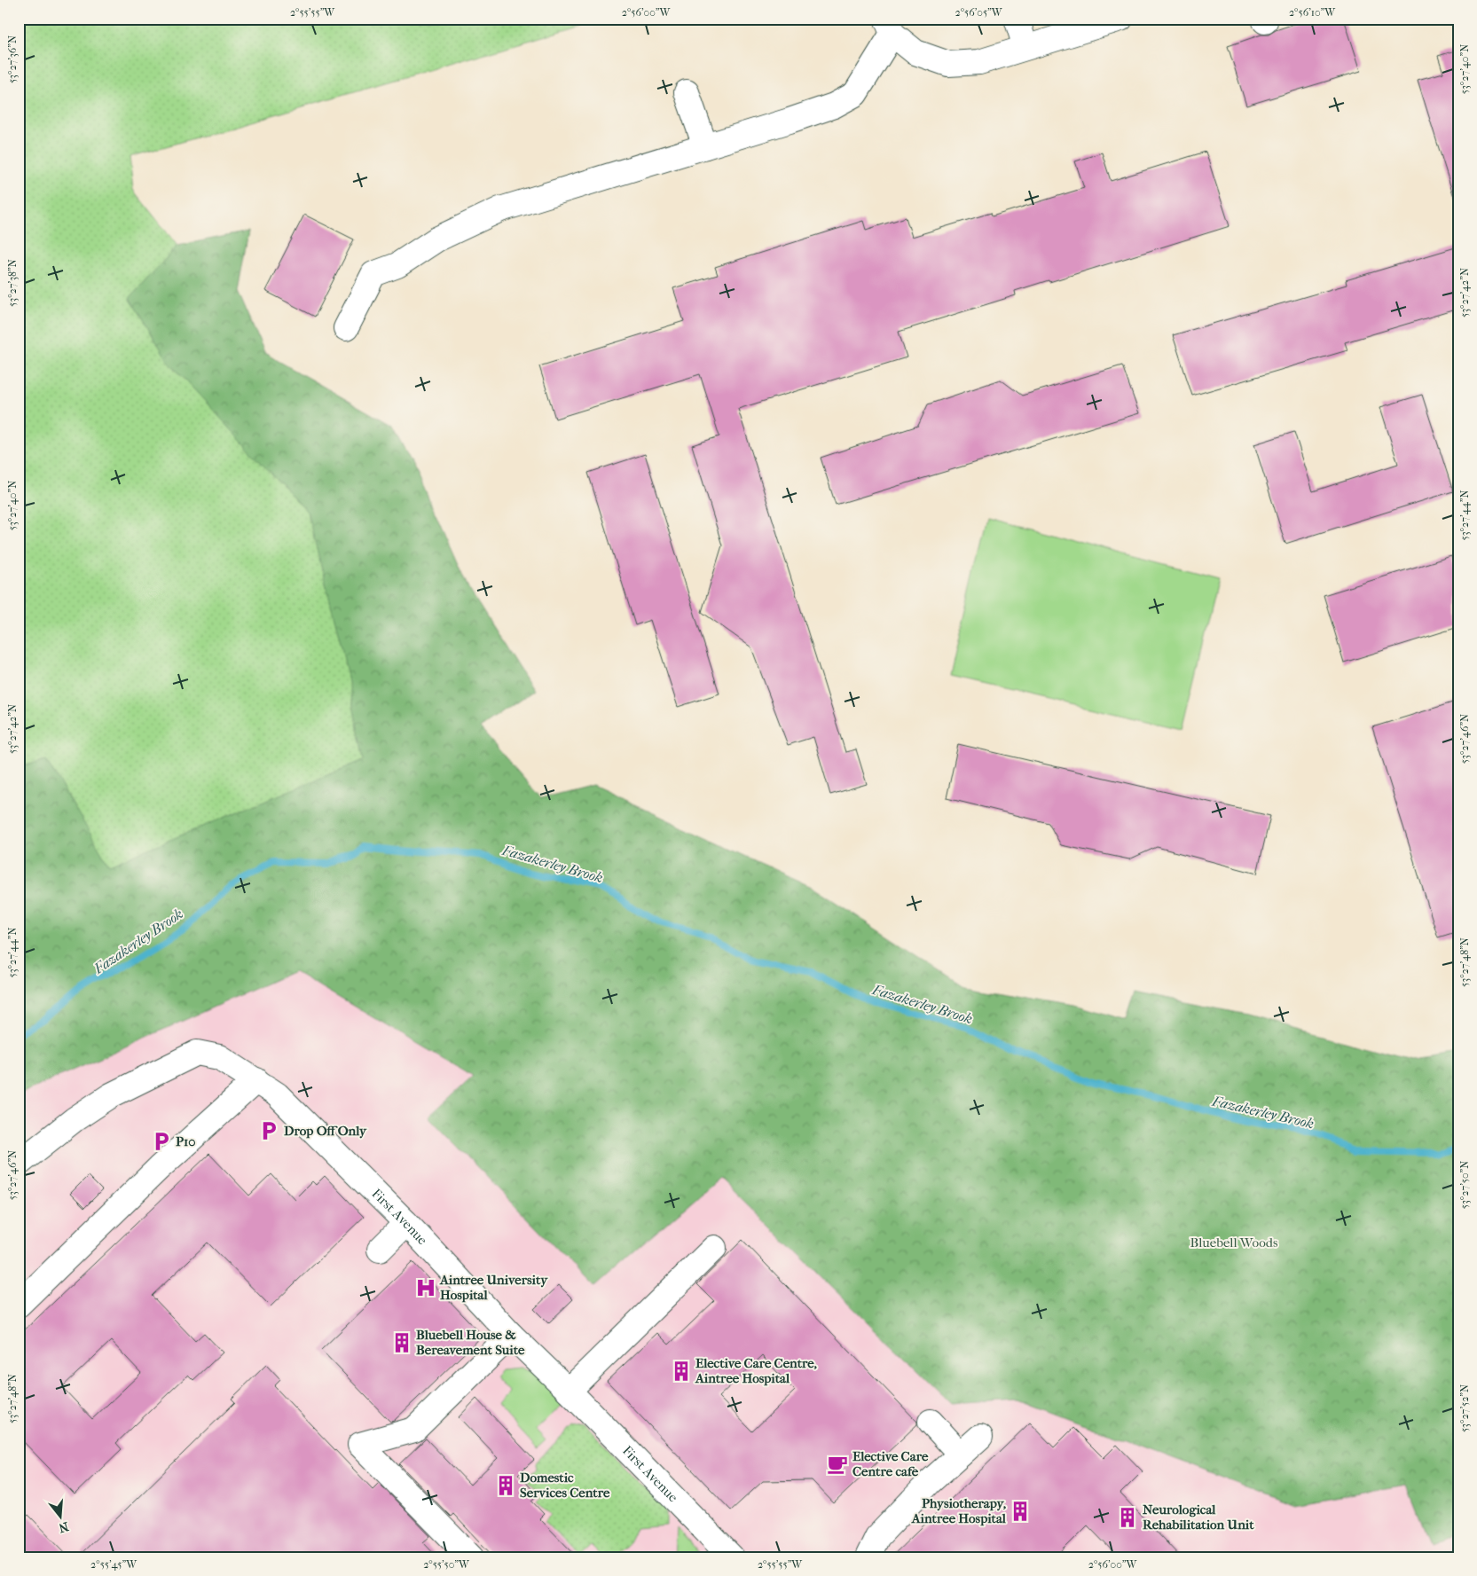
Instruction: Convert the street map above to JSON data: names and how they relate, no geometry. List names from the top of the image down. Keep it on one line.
{"streets":{"lane":["First Avenue"]},"water":["Fazakerley Brook"],"parks":["Bluebell Woods"],"places":{"parking":["Drop Off Only","P10"],"hospital":["Aintree University Hospital"],"building":["Bluebell House & Bereavement Suite","Elective Care Centre, Aintree Hospital","Domestic Services Centre","Physiotherapy, Aintree Hospital","Neurological Rehabilitation Unit"],"cafe":["Elective Care Centre cafe"]},"north":"bottom","coordinates":["2°55'55\"W","2°56'00\"W","2°56'05\"W","2°56'10\"W","53°27'36\"N","53°27'40\"N","53°27'38\"N","53°27'42\"N","53°27'44\"N","53°27'46\"N","53°27'48\"N","53°27'50\"N","53°27'52\"N","2°55'45\"W","2°55'50\"W"]}
